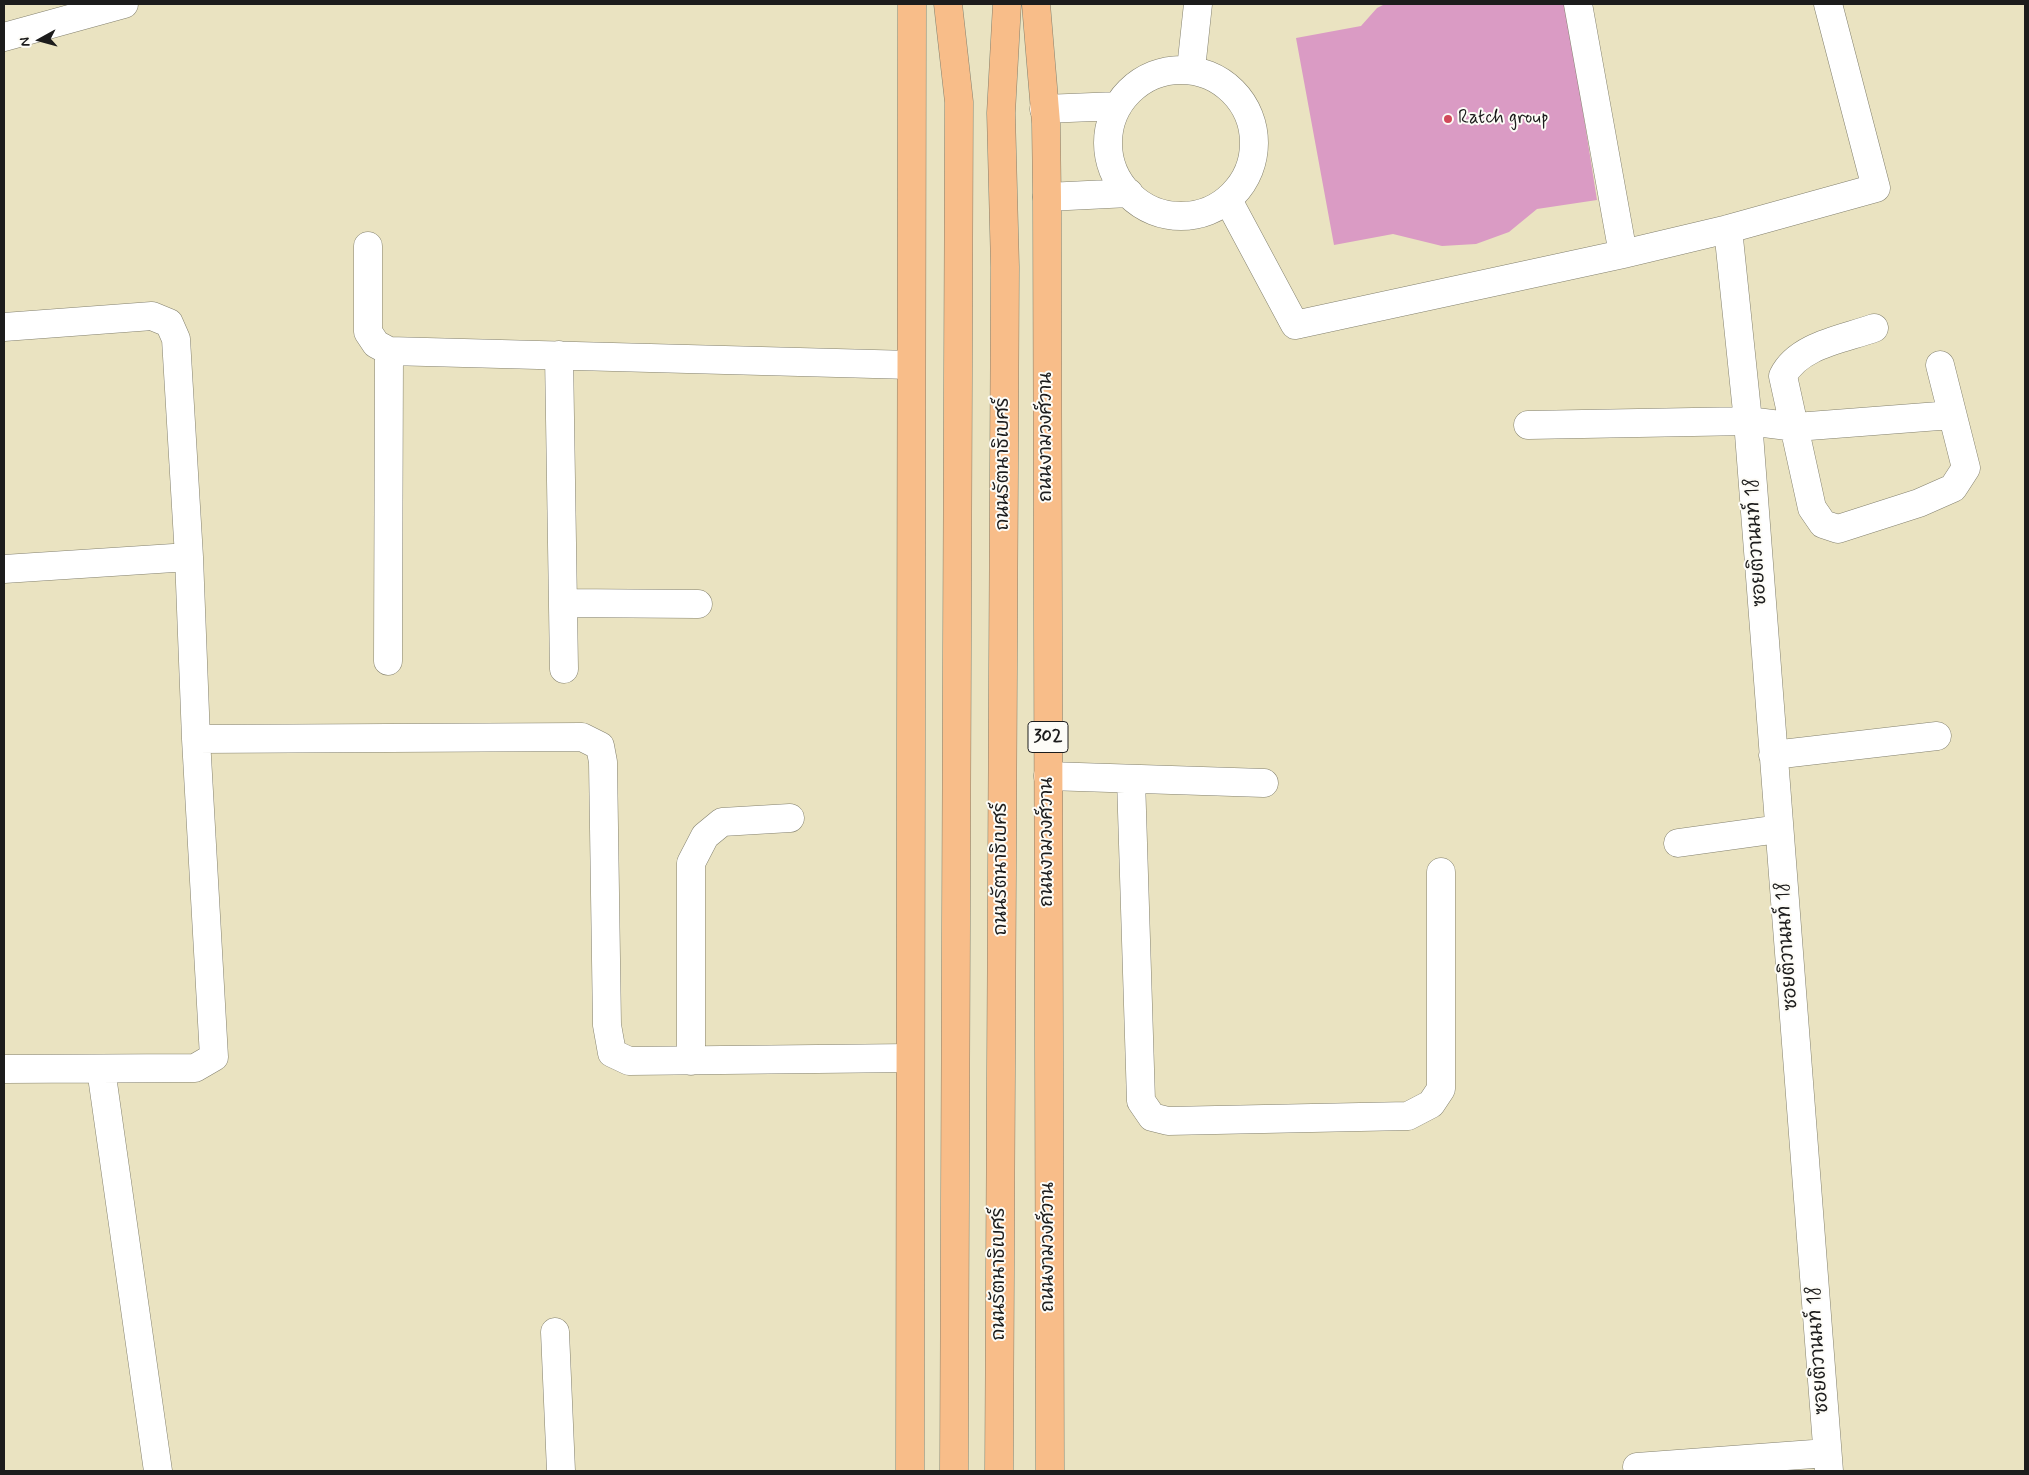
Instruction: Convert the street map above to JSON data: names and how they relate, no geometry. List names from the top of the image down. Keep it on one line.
{"streets":{"main road":["ถนนงามวงศ์วาน","ถนนรัตนาธิเบศร์","302"],"street":["ซอยติวานนท์ 18"]},"places":["Ratch group"],"north":"left"}
